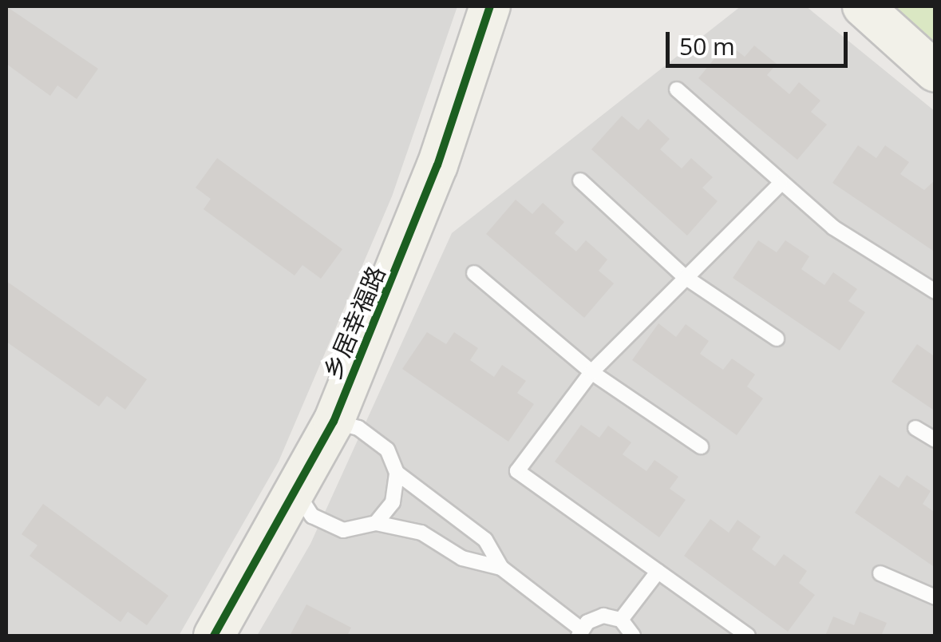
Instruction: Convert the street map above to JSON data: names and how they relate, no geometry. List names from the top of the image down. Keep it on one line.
{"streets":{"street":["乡居幸福路"]},"scale_bar":"50 m"}
